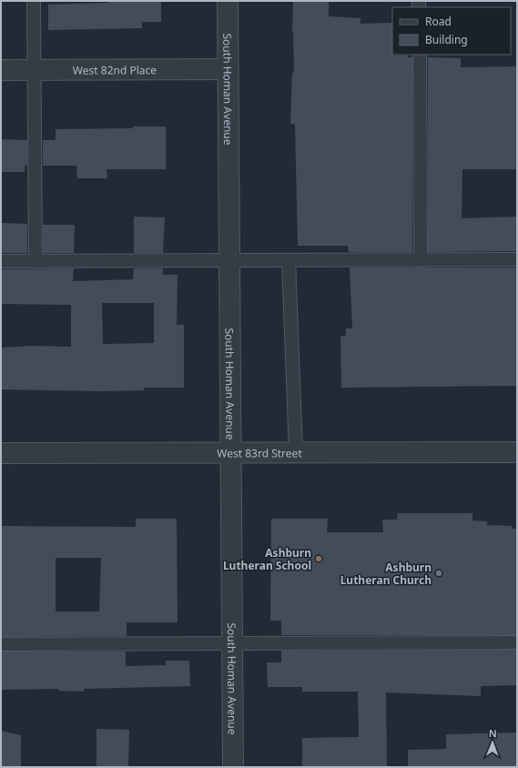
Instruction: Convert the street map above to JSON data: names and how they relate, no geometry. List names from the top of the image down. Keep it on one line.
{"streets":{"street":["West 82nd Place","South Homan Avenue","West 83rd Street"]},"crossings":[["West 82nd Place","South Homan Avenue"],["South Homan Avenue","West 83rd Street"]],"places":["Ashburn Lutheran School","Ashburn Lutheran Church"],"legend":["Road","Building"],"north":"top"}
